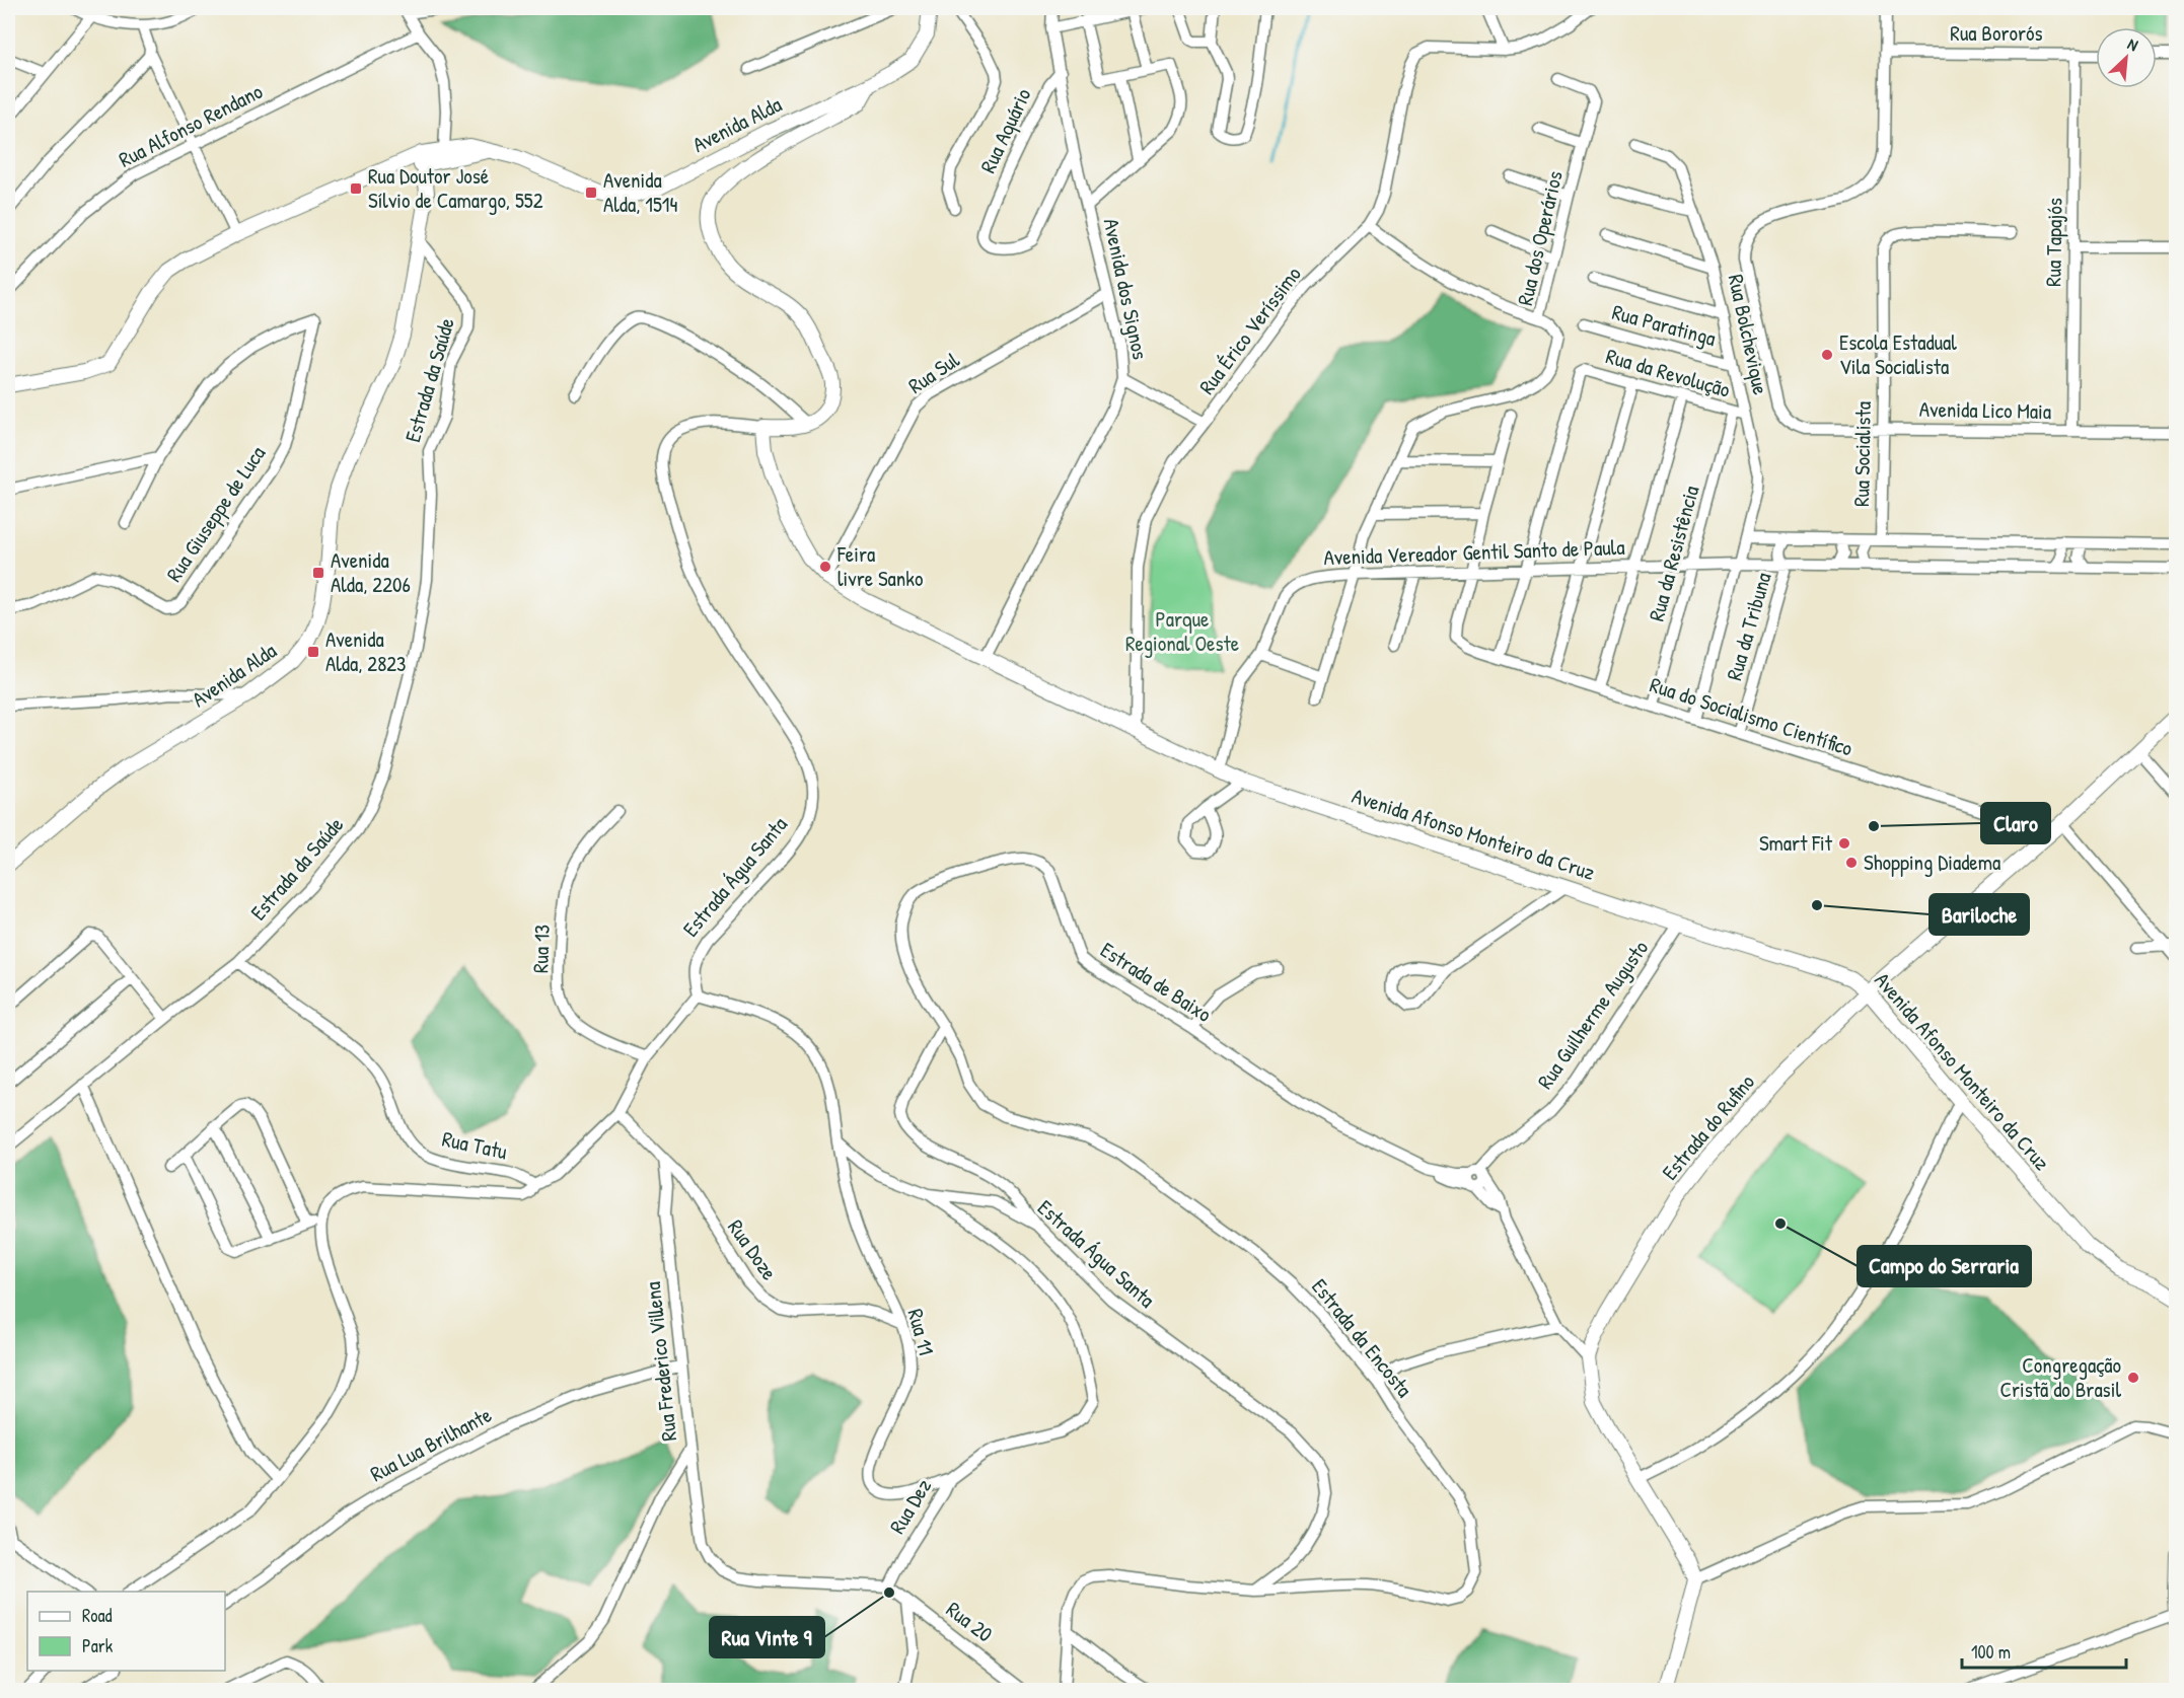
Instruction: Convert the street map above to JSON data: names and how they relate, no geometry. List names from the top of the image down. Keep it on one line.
{"streets":{"street":["Rua Bororós","Avenida Alda","Rua Alfonso Rendano","Rua Aquário","Rua dos Operários","Rua Tapajós","Avenida dos Signos","Rua Paratinga","Rua Érico Veríssimo","Rua Bolchevique","Rua Sul","Rua da Revolução","Estrada da Saúde","Avenida Lico Maia","Rua Socialista","Rua Giuseppe de Luca","Avenida Vereador Gentil Santo de Paula","Rua da Resistência","Rua da Tribuna","Rua do Socialismo Científico","Avenida Afonso Monteiro da Cruz","Estrada Água Santa","Rua 13","Estrada de Baixo","Rua Guilherme Augusto","Estrada do Rufino","Rua Tatu","Rua Doze","Rua 11","Estrada da Encosta","Rua Frederico Villena","Rua Lua Brilhante","Rua Dez","Rua 20"]},"crossings":[["Rua Bororós","Rua Tapajós"],["Rua Bororós","Avenida Lico Maia"],["Avenida Alda","Estrada da Saúde"],["Rua Aquário","Avenida dos Signos"],["Rua dos Operários","Avenida Vereador Gentil Santo de Paula"],["Rua Tapajós","Avenida Lico Maia"],["Avenida dos Signos","Rua Sul"],["Avenida dos Signos","Avenida Afonso Monteiro da Cruz"],["Rua Paratinga","Rua Bolchevique"],["Rua Érico Veríssimo","Avenida Afonso Monteiro da Cruz"],["Rua Bolchevique","Rua da Revolução"],["Rua Bolchevique","Avenida Vereador Gentil Santo de Paula"],["Rua Bolchevique","Rua do Socialismo Científico"],["Rua Sul","Avenida Afonso Monteiro da Cruz"],["Rua da Revolução","Avenida Vereador Gentil Santo de Paula"],["Rua da Revolução","Rua da Resistência"],["Estrada da Saúde","Rua Tatu"],["Avenida Lico Maia","Rua Socialista"],["Avenida Vereador Gentil Santo de Paula","Rua da Resistência"],["Avenida Vereador Gentil Santo de Paula","Rua da Tribuna"],["Avenida Vereador Gentil Santo de Paula","Rua do Socialismo Científico"],["Avenida Vereador Gentil Santo de Paula","Avenida Afonso Monteiro da Cruz"],["Rua da Resistência","Rua do Socialismo Científico"],["Rua da Tribuna","Rua do Socialismo Científico"],["Rua do Socialismo Científico","Estrada do Rufino"],["Avenida Afonso Monteiro da Cruz","Estrada Água Santa"],["Avenida Afonso Monteiro da Cruz","Rua Guilherme Augusto"],["Avenida Afonso Monteiro da Cruz","Estrada do Rufino"],["Estrada Água Santa","Rua 11"],["Estrada Água Santa","Estrada da Encosta"],["Estrada Água Santa","Rua Dez"],["Estrada de Baixo","Rua Guilherme Augusto"],["Estrada de Baixo","Estrada da Encosta"],["Rua Doze","Rua 11"],["Rua Doze","Rua Frederico Villena"],["Rua 11","Rua Dez"],["Rua Frederico Villena","Rua Lua Brilhante"],["Rua Dez","Rua 20"]],"parks":["Parque Regional Oeste"],"places":{"transit":["Rua Doutor José Sílvio de Camargo, 552","Avenida Alda, 1514","Avenida Alda, 2206","Avenida Alda, 2823"],"other":["Escola Estadual Vila Socialista","Feira livre Sanko","Claro","Smart Fit","Shopping Diadema","Bariloche","Campo do Serraria","Congregação Cristã do Brasil","Rua Vinte 9"]},"legend":["Road","Park"],"scale_bar":"100 m","north":"top right"}
